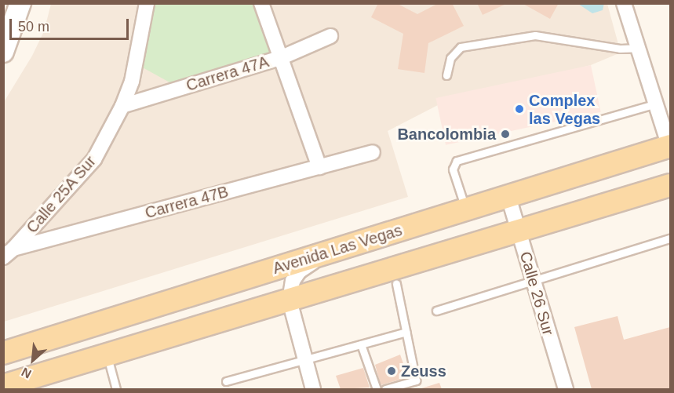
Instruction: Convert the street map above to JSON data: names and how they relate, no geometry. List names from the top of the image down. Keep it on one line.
{"streets":{"main road":["Avenida Las Vegas"],"street":["Carrera 47A","Calle 25A Sur","Carrera 47B","Calle 26 Sur"]},"crossings":[["Carrera 47A","Calle 25A Sur"],["Calle 25A Sur","Carrera 47B"],["Avenida Las Vegas","Calle 26 Sur"]],"places":["Complex las Vegas","Bancolombia","Zeuss"],"scale_bar":"50 m","north":"bottom left"}
